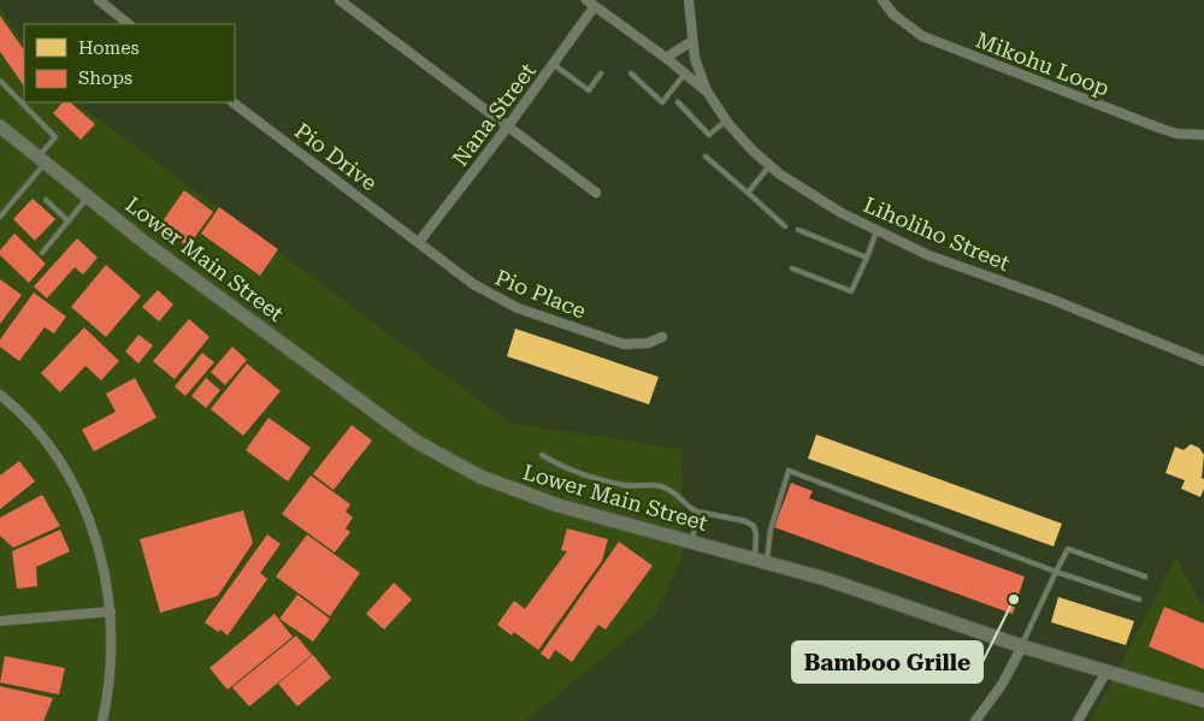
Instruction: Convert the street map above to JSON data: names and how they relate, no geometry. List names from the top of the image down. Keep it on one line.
{"streets":{"street":["Mikohu Loop","Nana Street","Pio Drive","Liholiho Street","Lower Main Street","Pio Place"]},"crossings":[["Nana Street","Pio Drive"],["Nana Street","Liholiho Street"],["Nana Street","Pio Place"],["Pio Drive","Pio Place"]],"places":["Bamboo Grille"],"legend":["Homes","Shops"]}
